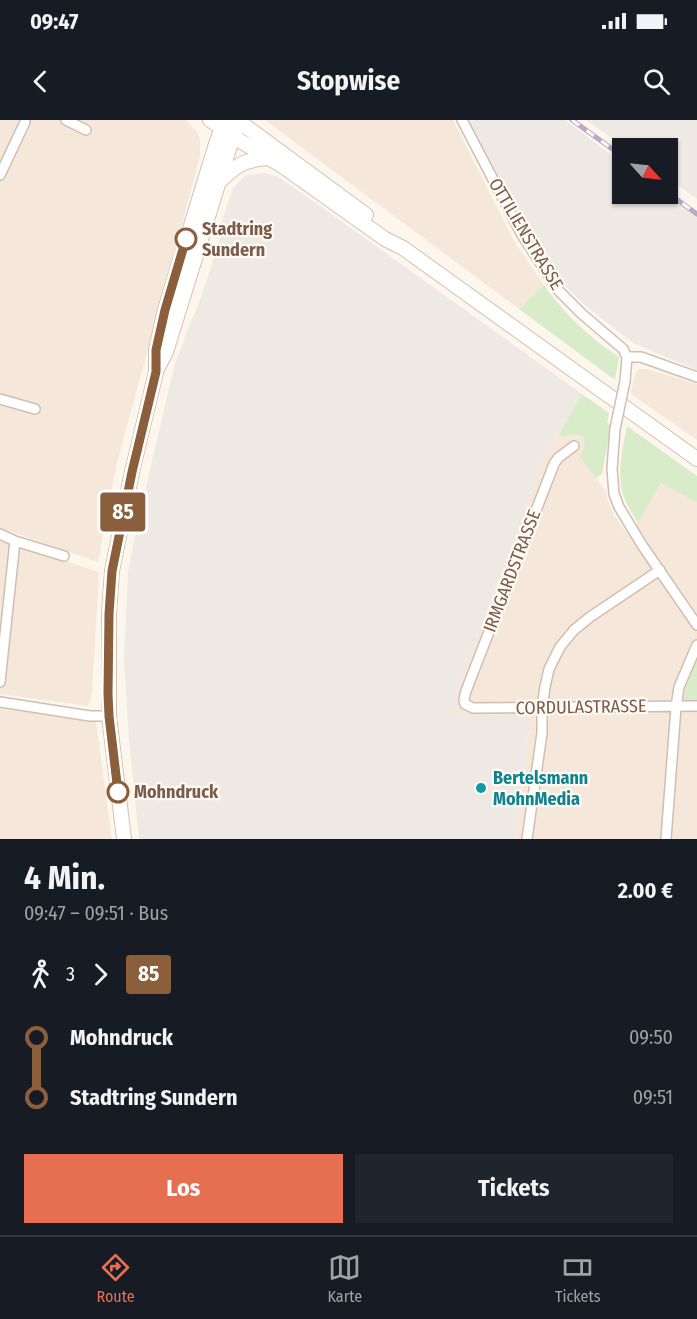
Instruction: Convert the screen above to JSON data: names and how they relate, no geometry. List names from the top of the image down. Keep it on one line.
{"streets":{"street":["OTTILIENSTRASSE","IRMGARDSTRASSE","CORDULASTRASSE"]},"crossings":[["IRMGARDSTRASSE","CORDULASTRASSE"]],"places":["Stadtring Sundern","Bertelsmann MohnMedia","Mohndruck"],"lines":["bus line 85"],"north":"bottom right","page":{"status":"09:47","header":"Stopwise","on_map":"85","heading":["4 Min.","09:47 – 09:51 · Bus","2.00 €"],"legs":["3","85"],"list":[{"name":"Mohndruck","value":"09:50"},{"name":"Stadtring Sundern","value":"09:51"}],"buttons":["Los","Tickets"],"tabs":["Route","Karte","Tickets"]}}
